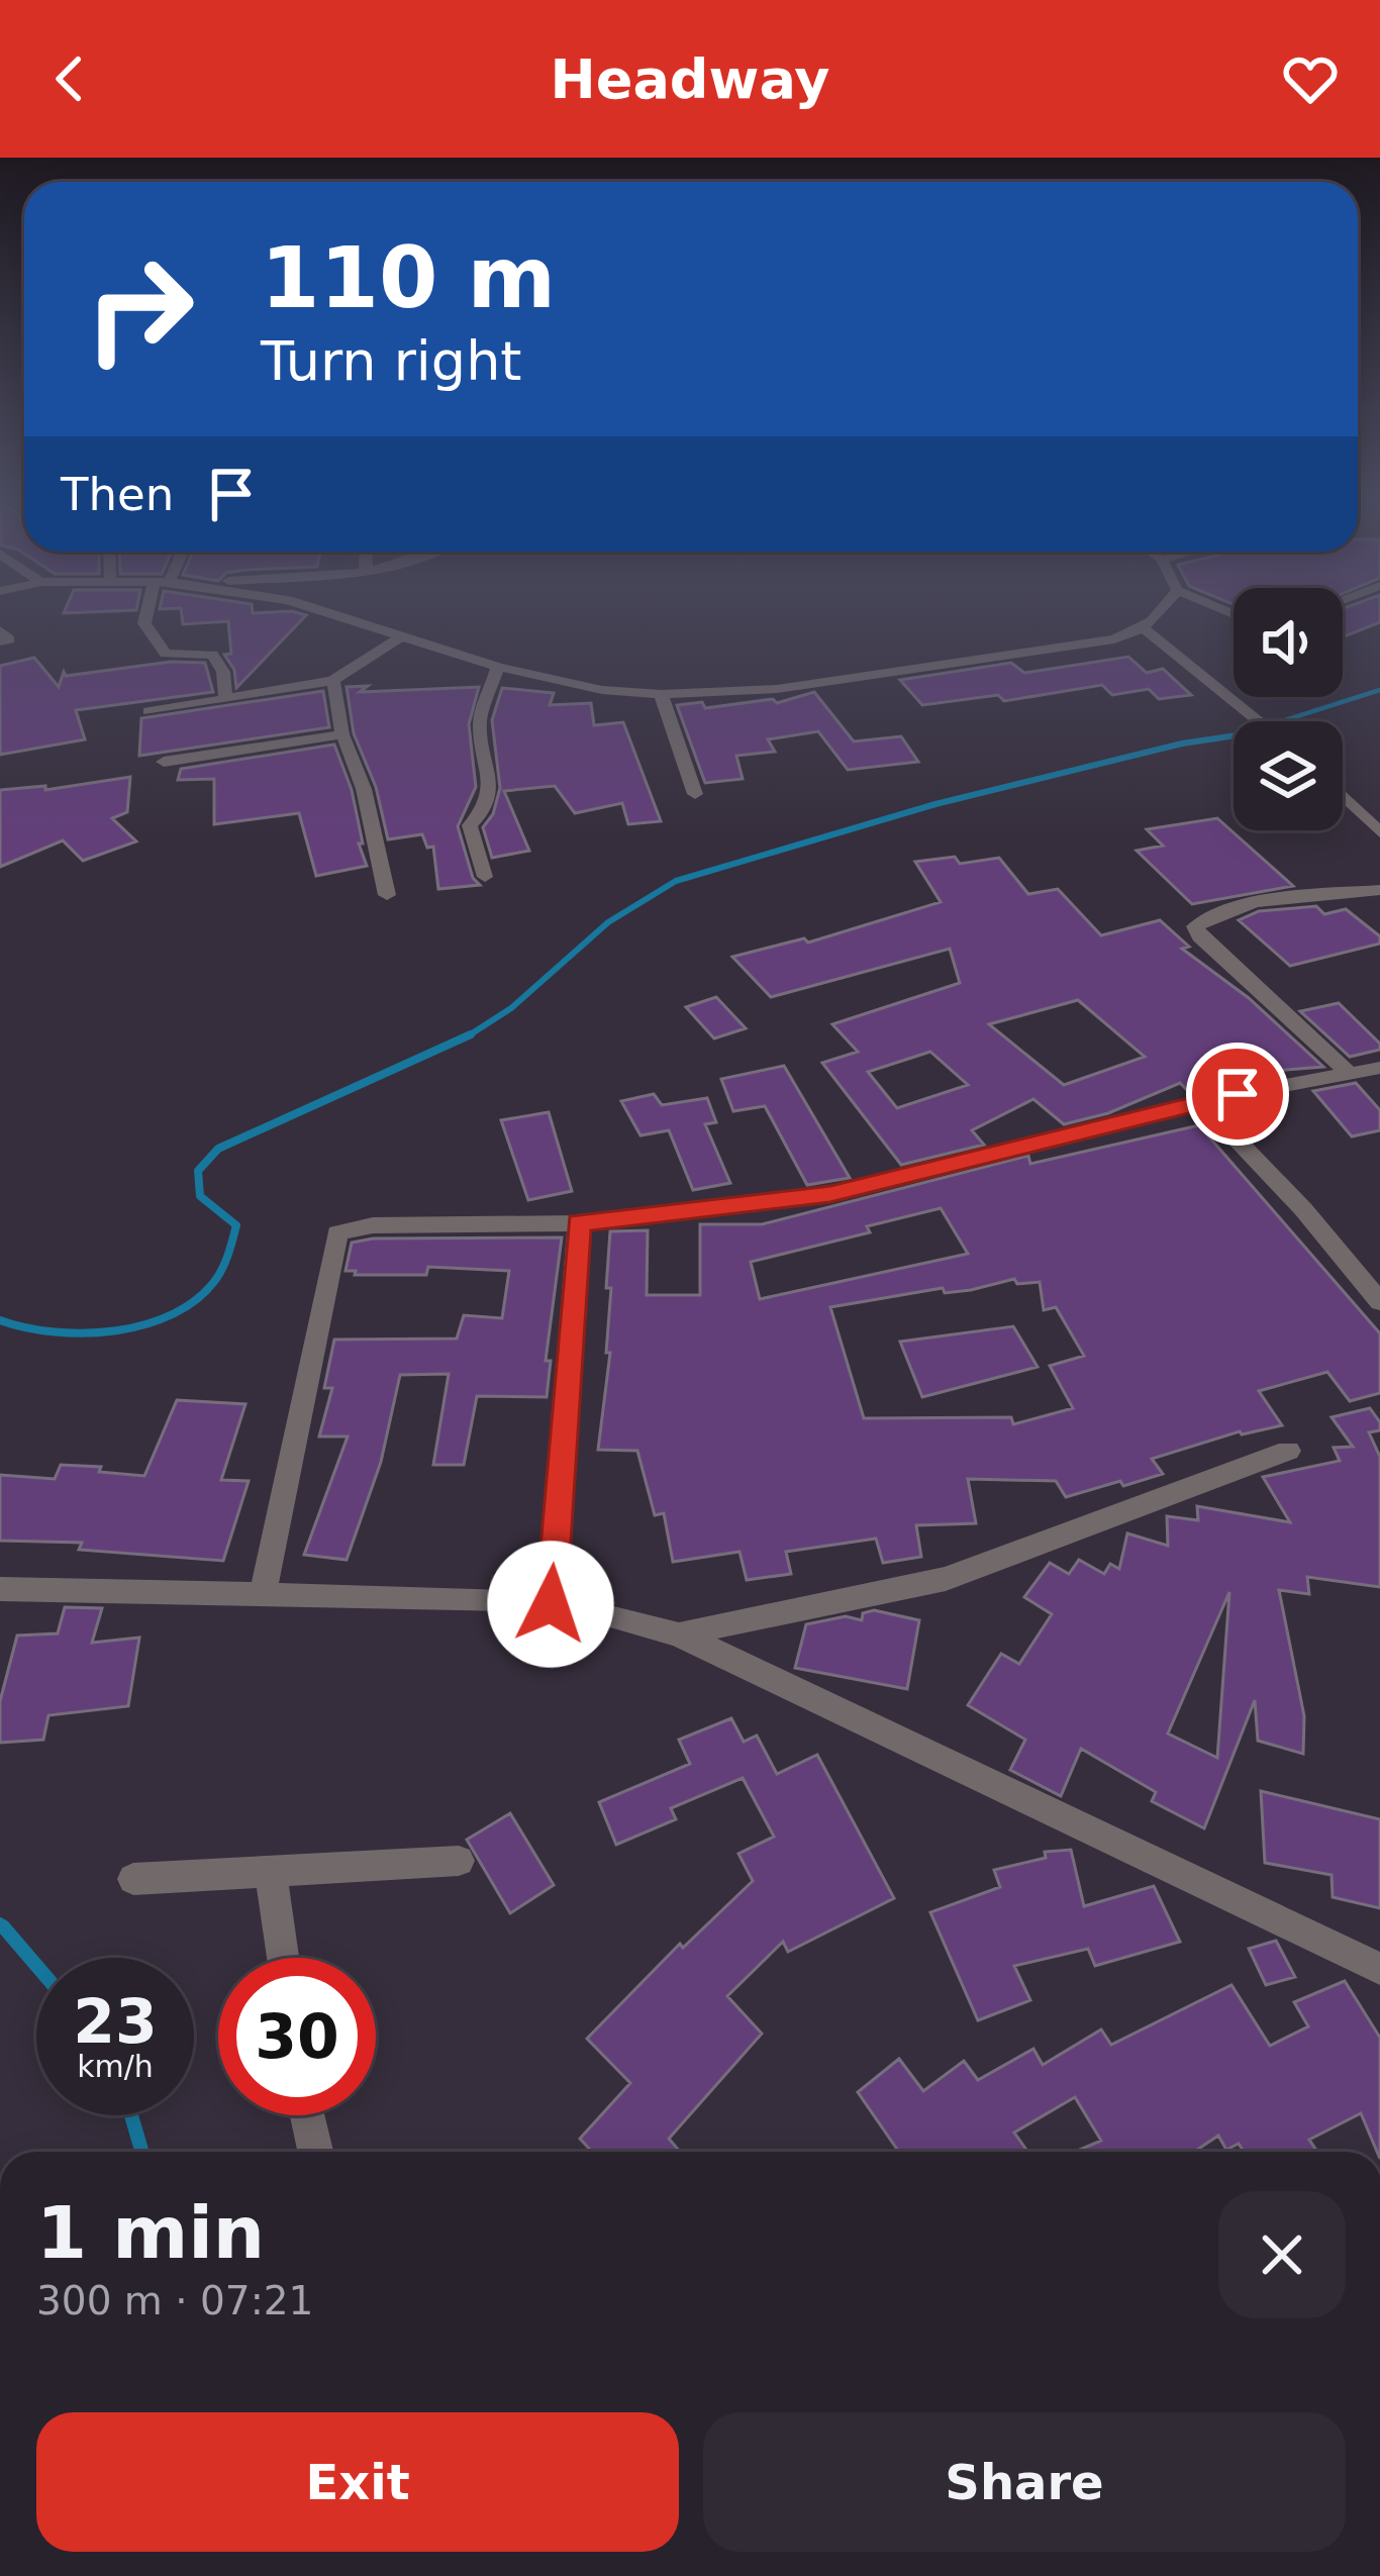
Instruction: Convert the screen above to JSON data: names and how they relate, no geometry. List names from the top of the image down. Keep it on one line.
{"page":{"header":"Headway","turn":["110 m","Turn right"],"then":"Then","speed":"23 km/h","limit":"30","heading":["1 min","300 m · 07:21"],"buttons":["Exit","Share"]}}
